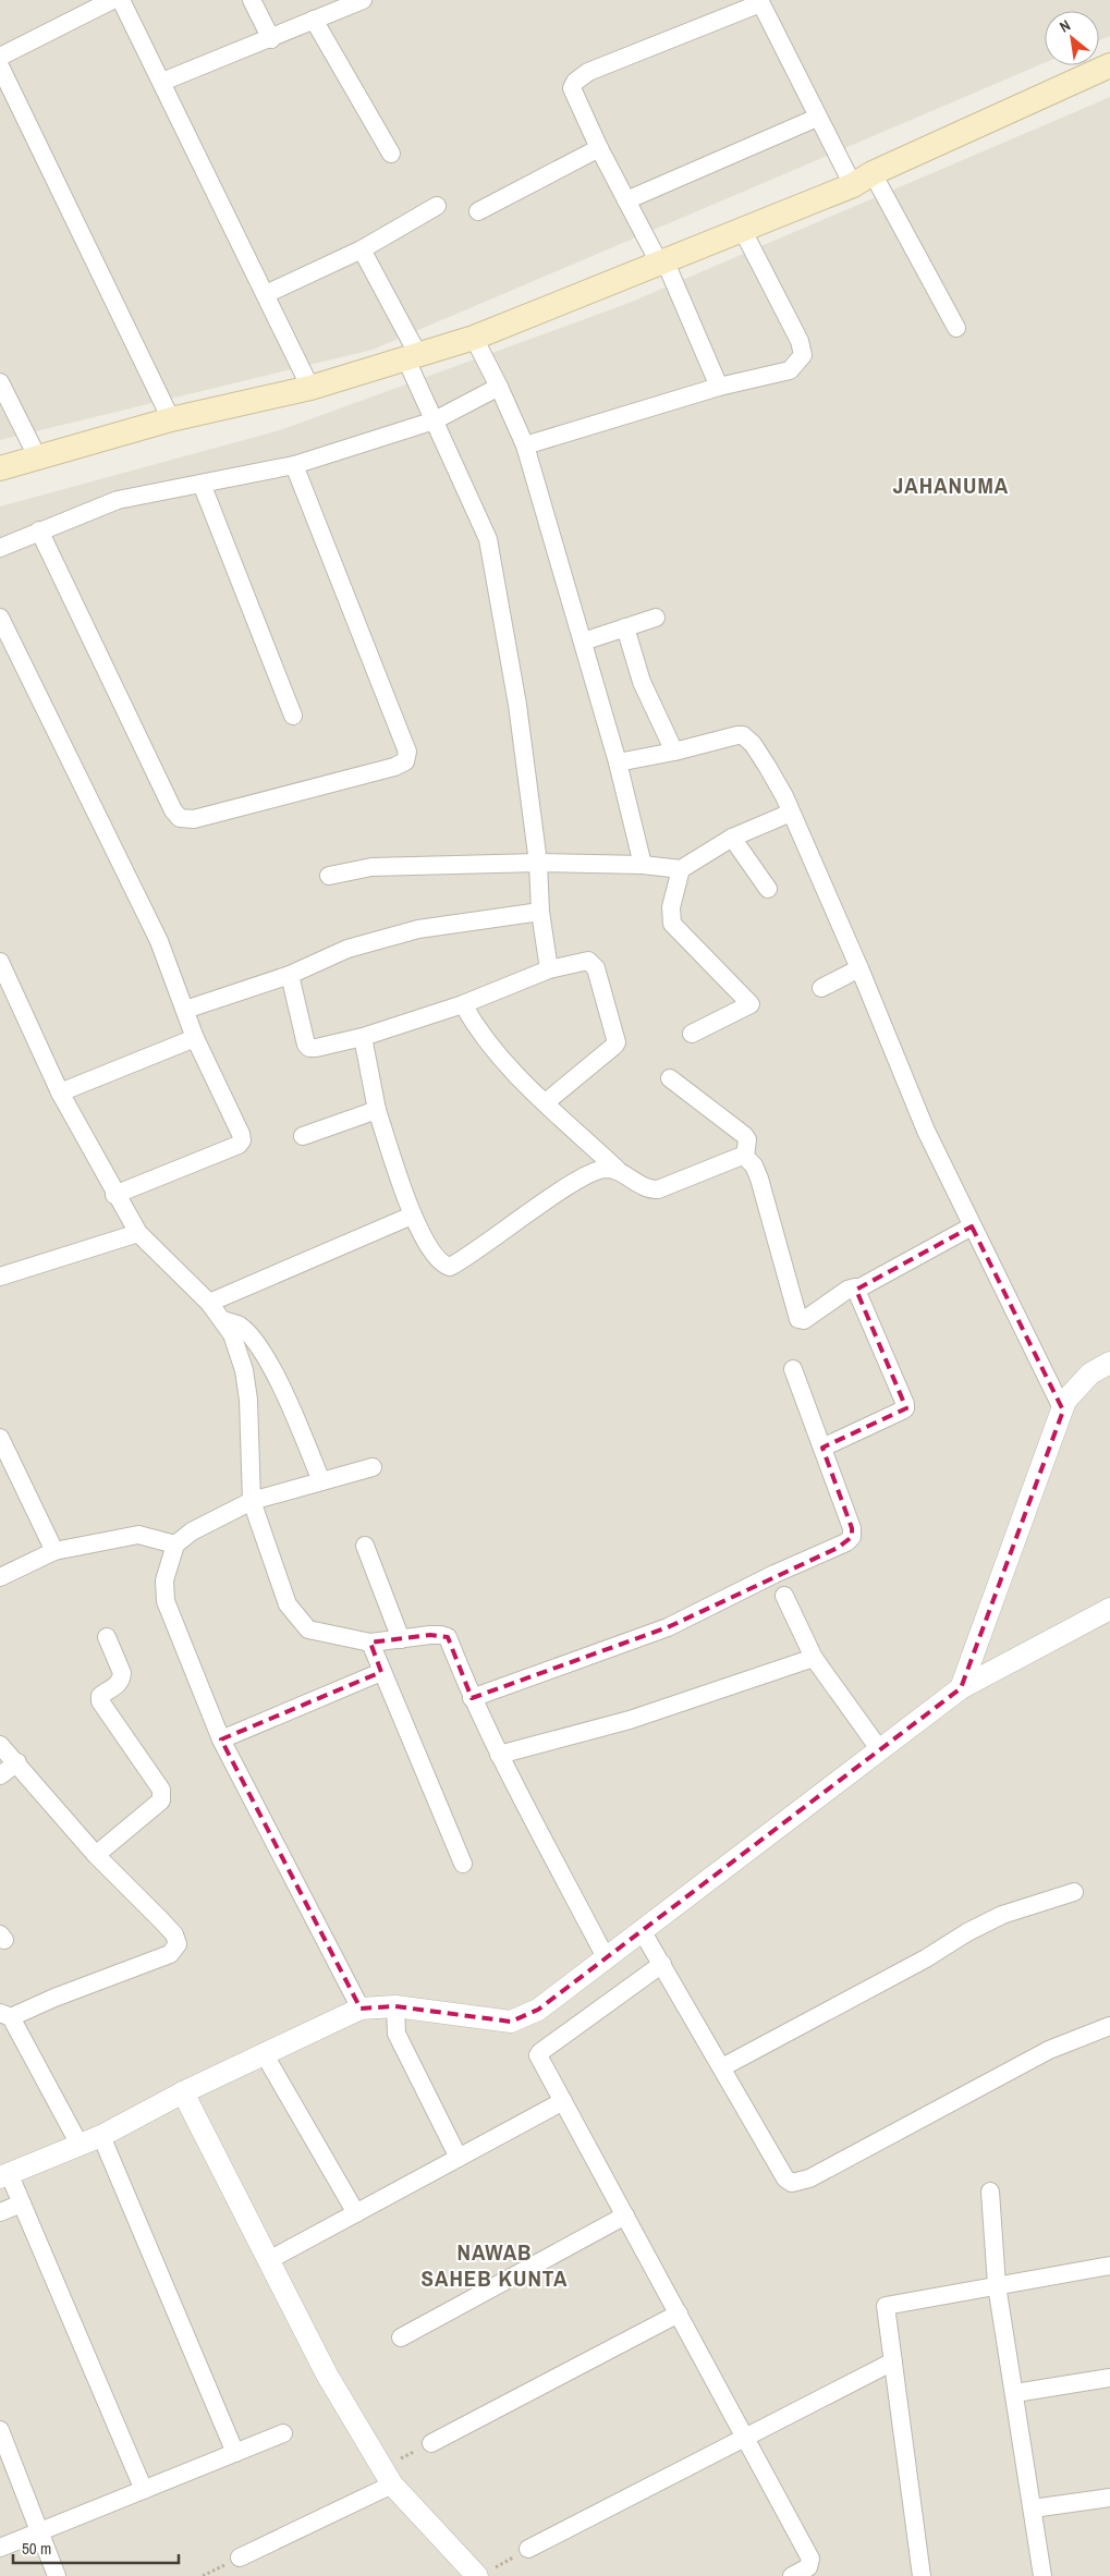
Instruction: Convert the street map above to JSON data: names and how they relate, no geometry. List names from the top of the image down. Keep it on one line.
{"districts":["JAHANUMA","NAWAB SAHEB KUNTA"],"scale_bar":"50 m","north":"top left"}
